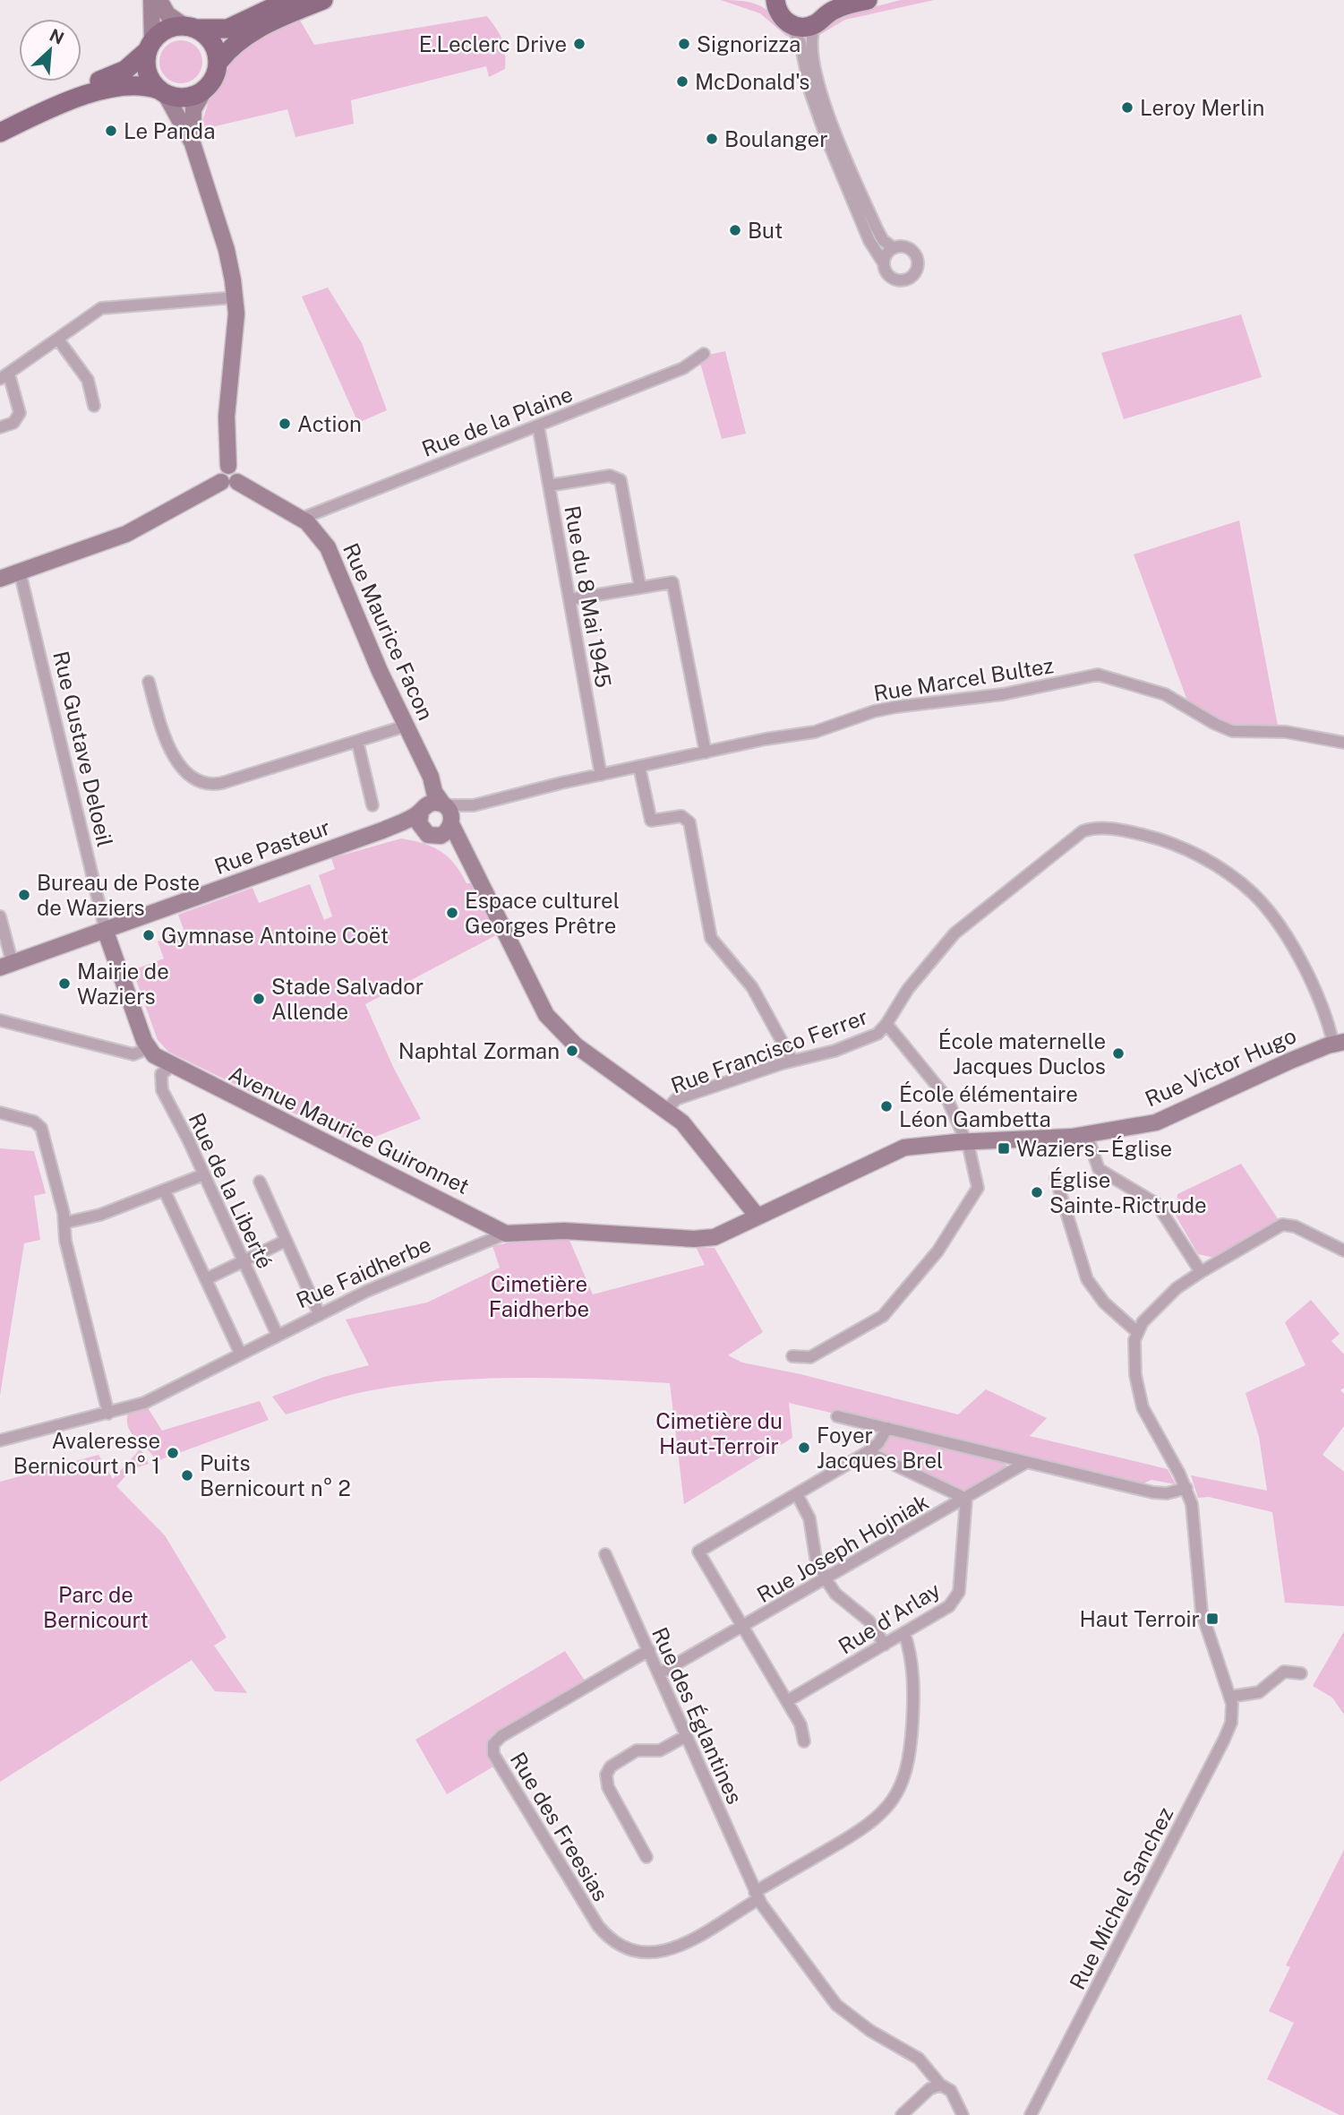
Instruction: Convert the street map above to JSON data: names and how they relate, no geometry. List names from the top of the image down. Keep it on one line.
{"streets":{"street":["Rue de la Plaine","Rue du 8 Mai 1945","Rue Maurice Facon","Rue Marcel Bultez","Rue Gustave Deloeil","Rue Pasteur","Rue Francisco Ferrer","Rue Victor Hugo","Avenue Maurice Guironnet","Rue de la Liberté","Rue Faidherbe","Rue Joseph Hojniak","Rue d'Arlay","Rue des Églantines","Rue des Freesias","Rue Michel Sanchez"]},"crossings":[["Rue de la Plaine","Rue du 8 Mai 1945"],["Rue de la Plaine","Rue Maurice Facon"],["Rue du 8 Mai 1945","Rue Marcel Bultez"],["Rue Maurice Facon","Rue Marcel Bultez"],["Rue Maurice Facon","Rue Pasteur"],["Rue Maurice Facon","Rue Francisco Ferrer"],["Rue Maurice Facon","Rue Faidherbe"],["Rue Marcel Bultez","Rue Pasteur"],["Rue Gustave Deloeil","Rue Pasteur"],["Rue Francisco Ferrer","Rue Victor Hugo"],["Rue Victor Hugo","Rue Faidherbe"],["Avenue Maurice Guironnet","Rue de la Liberté"],["Avenue Maurice Guironnet","Rue Faidherbe"],["Rue de la Liberté","Rue Faidherbe"],["Rue Joseph Hojniak","Rue d'Arlay"],["Rue Joseph Hojniak","Rue des Églantines"],["Rue des Églantines","Rue des Freesias"]],"parks":["Cimetière Faidherbe","Cimetière du Haut-Terroir","Parc de Bernicourt"],"places":{"other":["E.Leclerc Drive","Signorizza","McDonald's","Leroy Merlin","Le Panda","Boulanger","But","Action","Bureau de Poste de Waziers","Espace culturel Georges Prêtre","Gymnase Antoine Coët","Mairie de Waziers","Stade Salvador Allende","Naphtal Zorman","École maternelle Jacques Duclos","École élémentaire Léon Gambetta","Église Sainte-Rictrude","Foyer Jacques Brel","Avaleresse Bernicourt n° 1","Puits Bernicourt n° 2"],"transit":["Waziers – Église","Haut Terroir"]},"north":"top right"}
